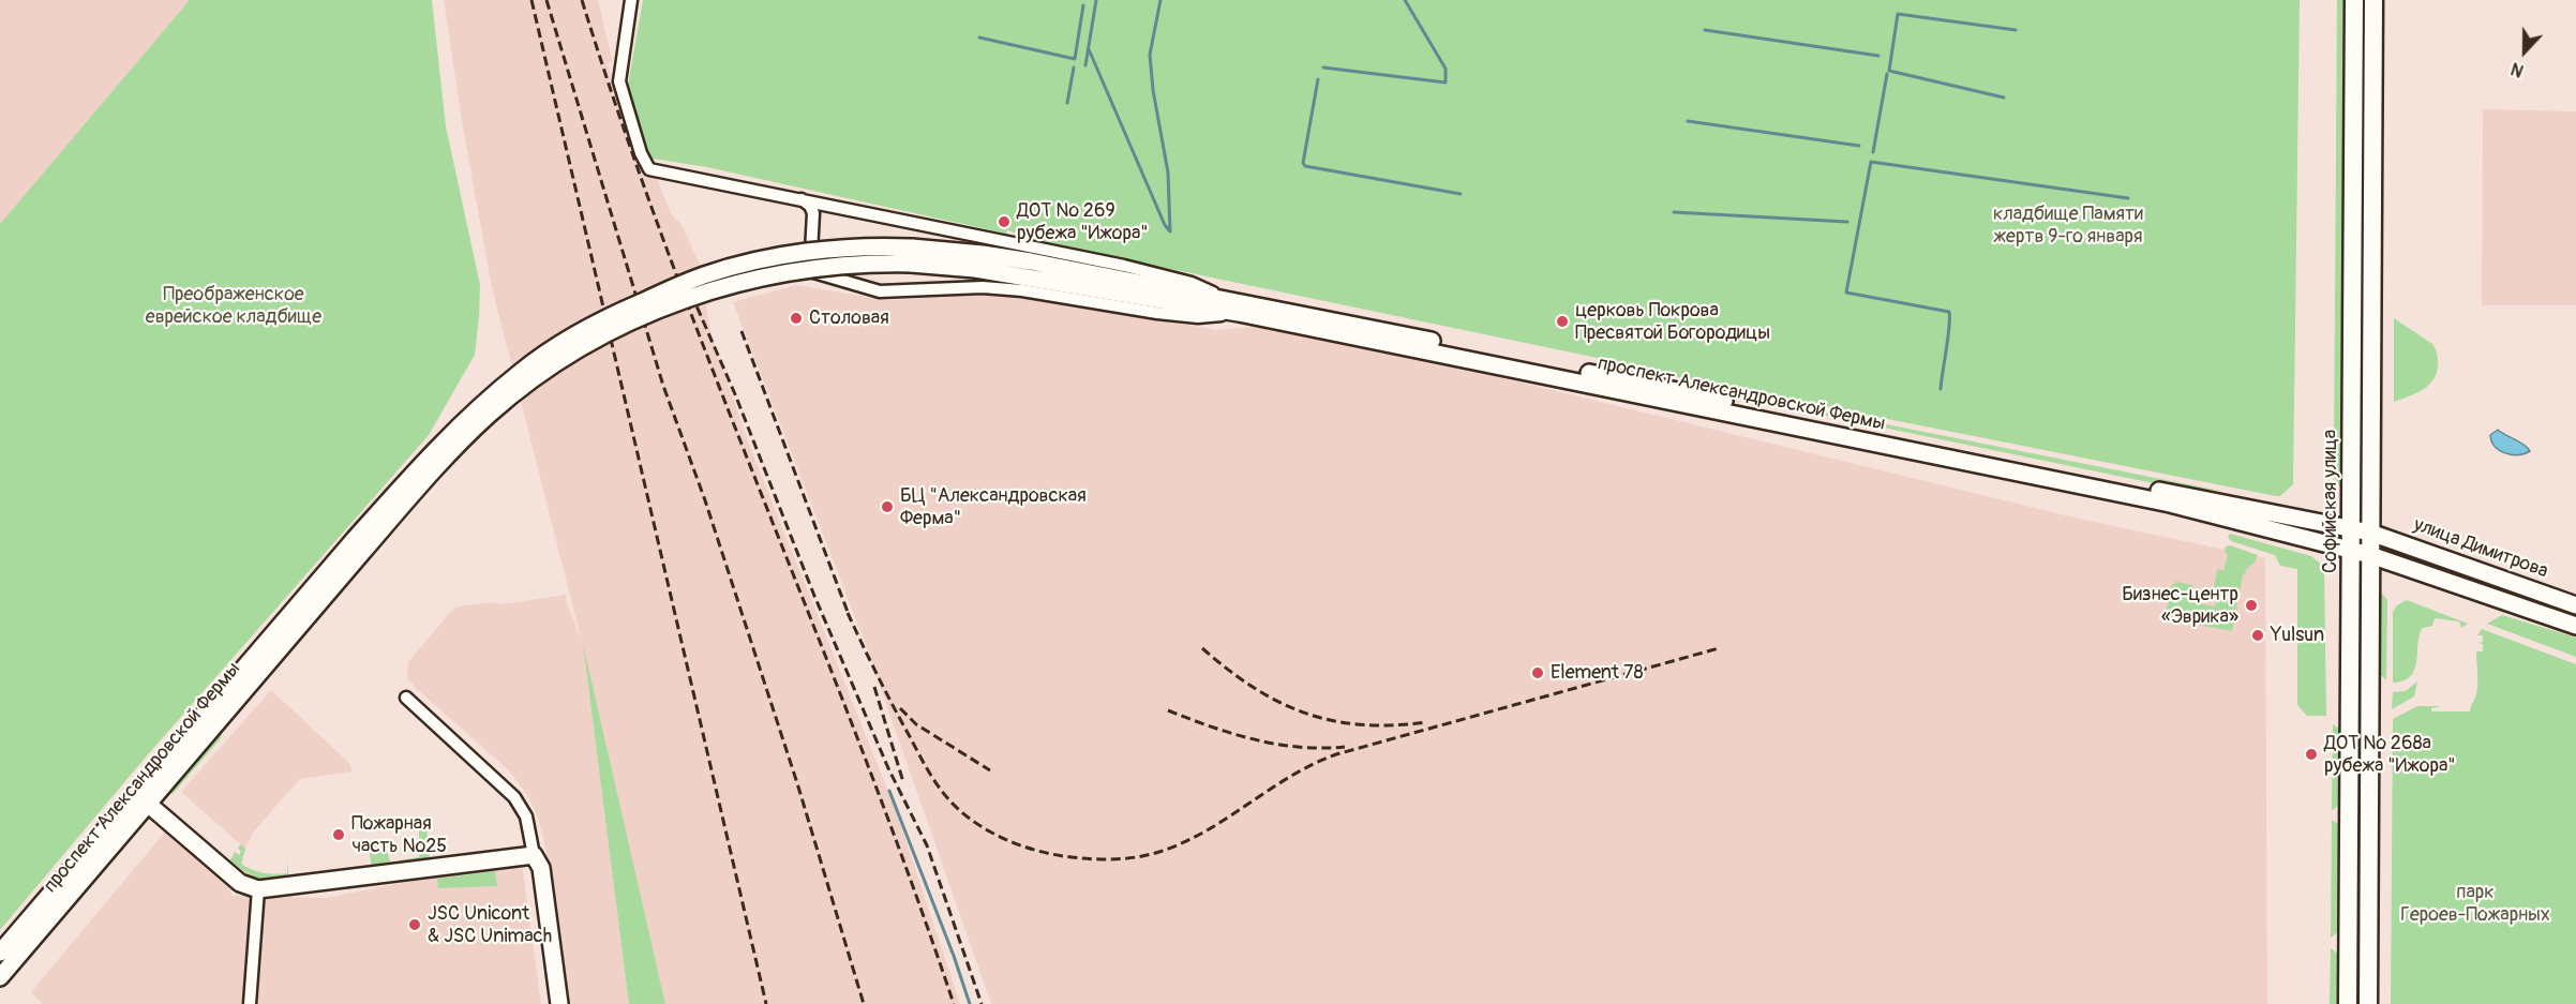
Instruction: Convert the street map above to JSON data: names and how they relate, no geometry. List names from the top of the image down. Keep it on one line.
{"streets":{"main road":["проспект Александровской Фермы","Софийская улица","улица Димитрова"]},"crossings":[["проспект Александровской Фермы","Софийская улица"],["проспект Александровской Фермы","улица Димитрова"],["Софийская улица","улица Димитрова"]],"parks":["кладбище Памяти жертв 9-го января","Преображенское еврейское кладбище","парк Героев-Пожарных"],"places":["ДОТ № 269 рубежа \"Ижора\"","Столовая","церковь Покрова Пресвятой Богородицы","БЦ \"Александровская Ферма\"","Бизнес-центр «Эврика»","Yulsun","Element 78","ДОТ № 268а рубежа \"Ижора\"","Пожарная часть №25","JSC Unicont & JSC Unimach"],"north":"bottom"}
